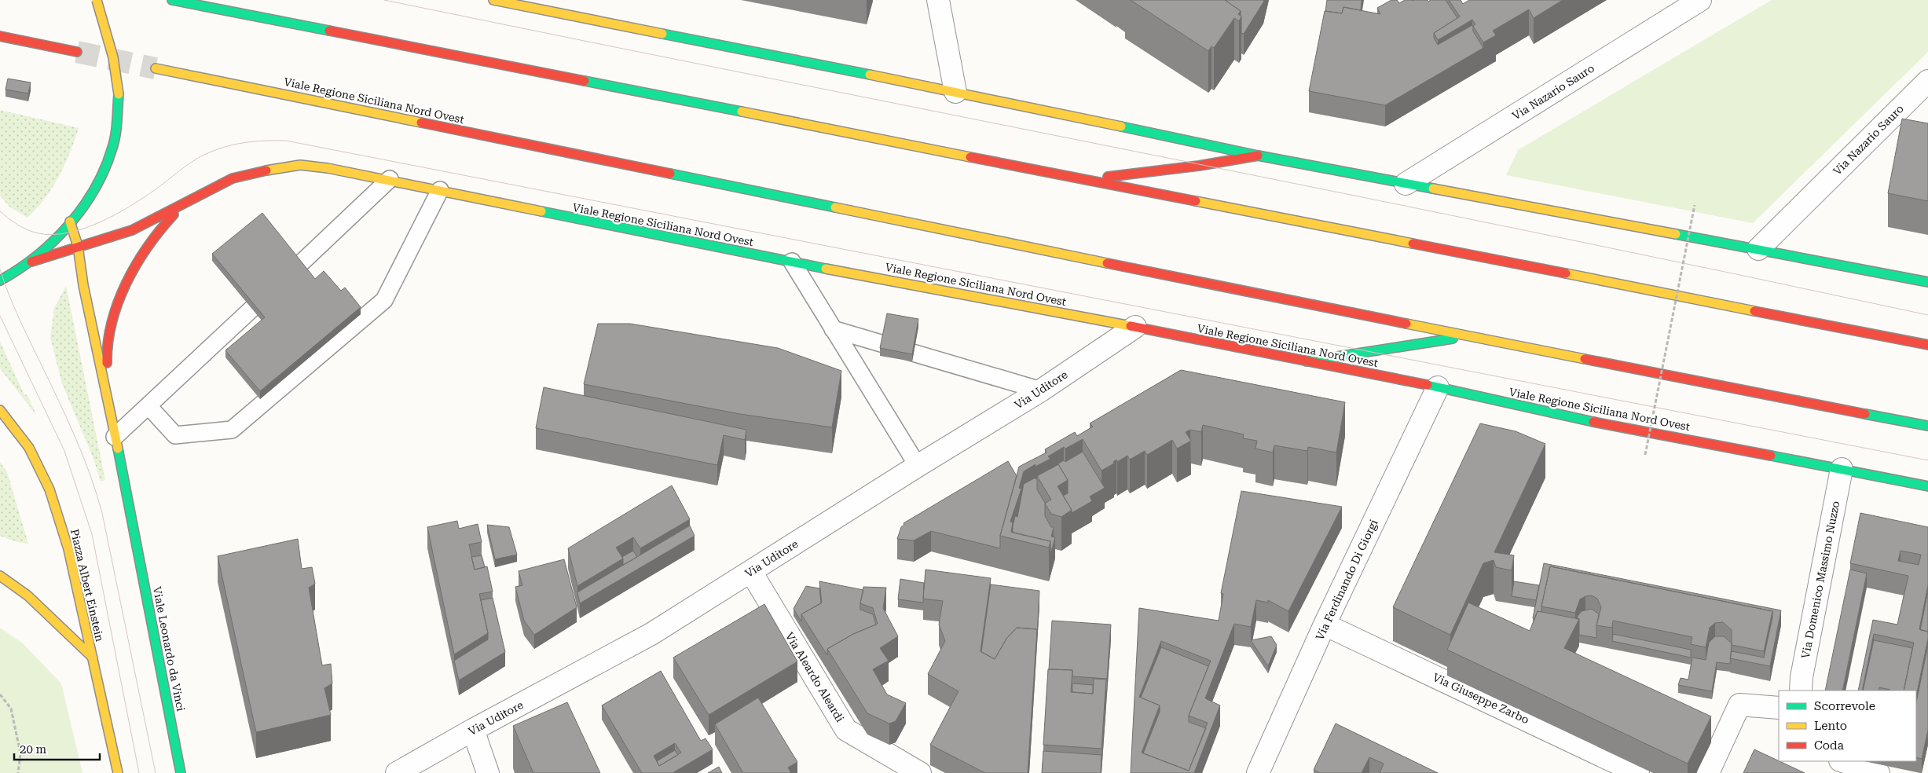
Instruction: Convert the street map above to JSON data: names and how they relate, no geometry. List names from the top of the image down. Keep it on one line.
{"streets":{"street":["Via Nazario Sauro","Viale Regione Siciliana Nord Ovest","Via Uditore","Via Ferdinando Di Giorgi","Via Domenico Massimo Nuzzo","Piazza Albert Einstein","Viale Leonardo da Vinci","Via Aleardo Aleardi","Via Giuseppe Zarbo"]},"crossings":[["Viale Regione Siciliana Nord Ovest","Via Uditore"],["Viale Regione Siciliana Nord Ovest","Via Ferdinando Di Giorgi"],["Viale Regione Siciliana Nord Ovest","Via Domenico Massimo Nuzzo"],["Via Uditore","Via Aleardo Aleardi"],["Via Ferdinando Di Giorgi","Via Giuseppe Zarbo"]],"legend":["Scorrevole","Lento","Coda"],"scale_bar":"20 m"}
